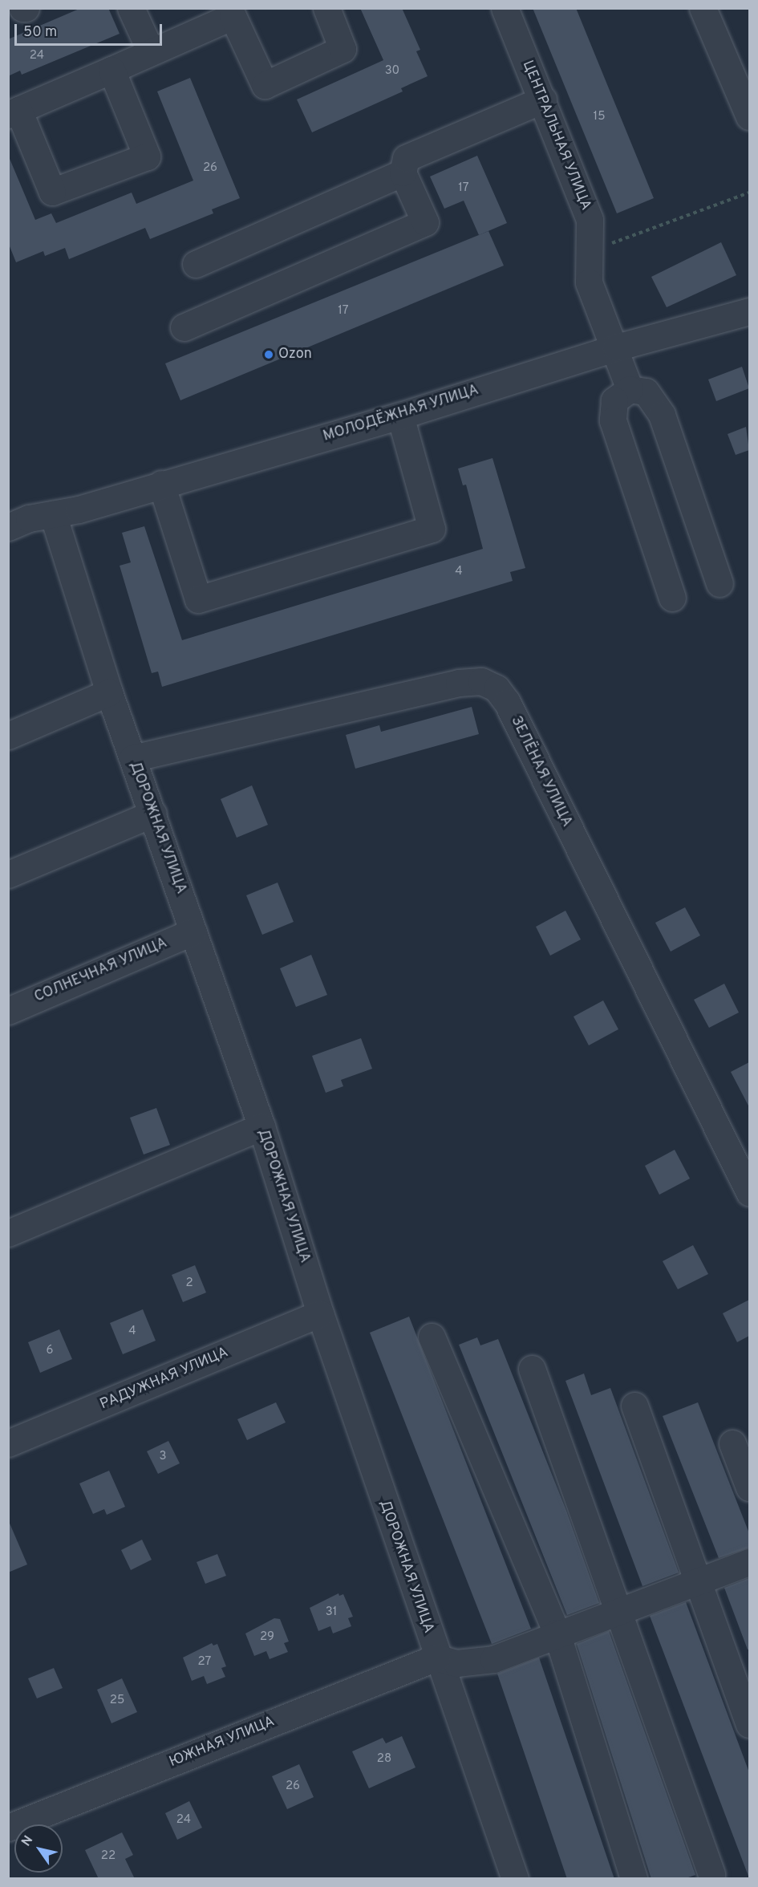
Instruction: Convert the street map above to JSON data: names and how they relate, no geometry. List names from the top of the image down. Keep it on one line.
{"streets":{"street":["ЦЕНТРАЛЬНАЯ УЛИЦА","МОЛОДЁЖНАЯ УЛИЦА","ЗЕЛЁНАЯ УЛИЦА","ДОРОЖНАЯ УЛИЦА","СОЛНЕЧНАЯ УЛИЦА","РАДУЖНАЯ УЛИЦА","ЮЖНАЯ УЛИЦА"]},"crossings":[["ЦЕНТРАЛЬНАЯ УЛИЦА","МОЛОДЁЖНАЯ УЛИЦА"],["МОЛОДЁЖНАЯ УЛИЦА","ДОРОЖНАЯ УЛИЦА"],["ЗЕЛЁНАЯ УЛИЦА","ДОРОЖНАЯ УЛИЦА"],["ДОРОЖНАЯ УЛИЦА","СОЛНЕЧНАЯ УЛИЦА"],["ДОРОЖНАЯ УЛИЦА","РАДУЖНАЯ УЛИЦА"],["ДОРОЖНАЯ УЛИЦА","ЮЖНАЯ УЛИЦА"]],"places":["Ozon"],"house_numbers":["24","30","15","26","17","17","4","2","4","6","3","31","29","27","25","28","26","24","22"],"scale_bar":"50 m","north":"top left"}
